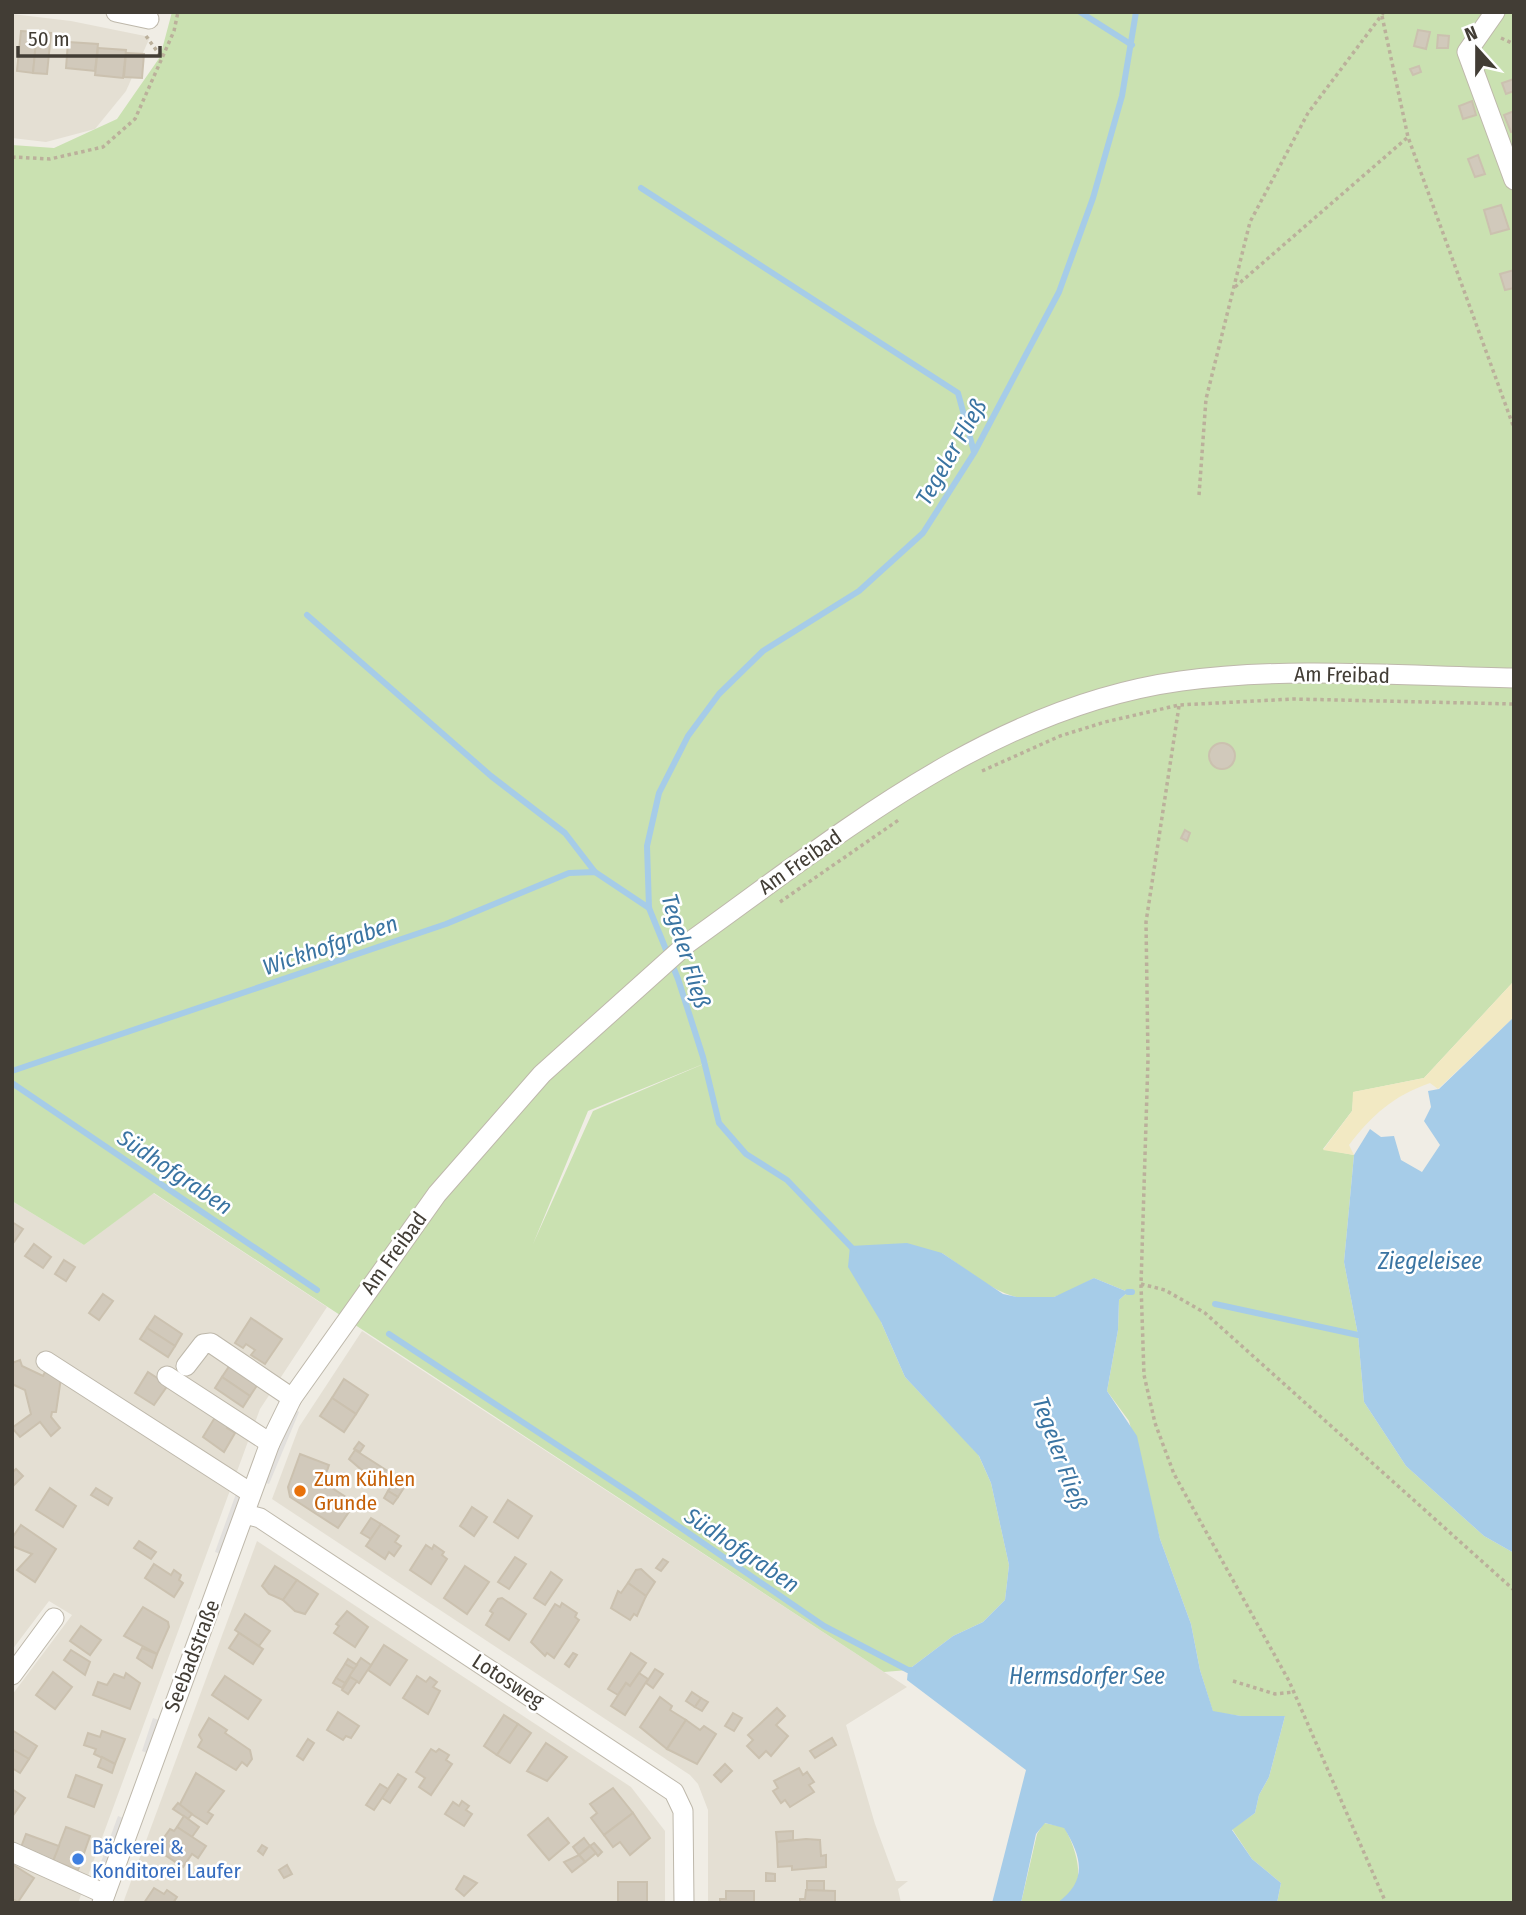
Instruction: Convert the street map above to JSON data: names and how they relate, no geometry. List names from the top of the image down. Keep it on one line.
{"streets":{"street":["Am Freibad","Seebadstraße","Lotosweg"]},"crossings":[["Am Freibad","Seebadstraße"],["Seebadstraße","Lotosweg"]],"water":["Tegeler Fließ","Wickhofgraben","Südhofgraben","Ziegeleisee","Hermsdorfer See"],"places":["Zum Kühlen Grunde","Bäckerei & Konditorei Laufer"],"scale_bar":"50 m","north":"top"}
